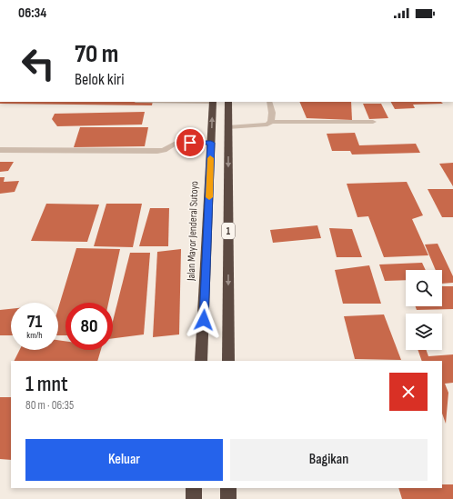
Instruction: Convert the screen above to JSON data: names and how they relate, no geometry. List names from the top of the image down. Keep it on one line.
{"streets":{"highway":["Jalan Mayor Jenderal Sutoyo","1"]},"page":{"status":"06:34","turn":["70 m","Belok kiri"],"speed":"71 km/h","limit":"80","heading":["1 mnt","80 m · 06:35"],"buttons":["Keluar","Bagikan"]}}
